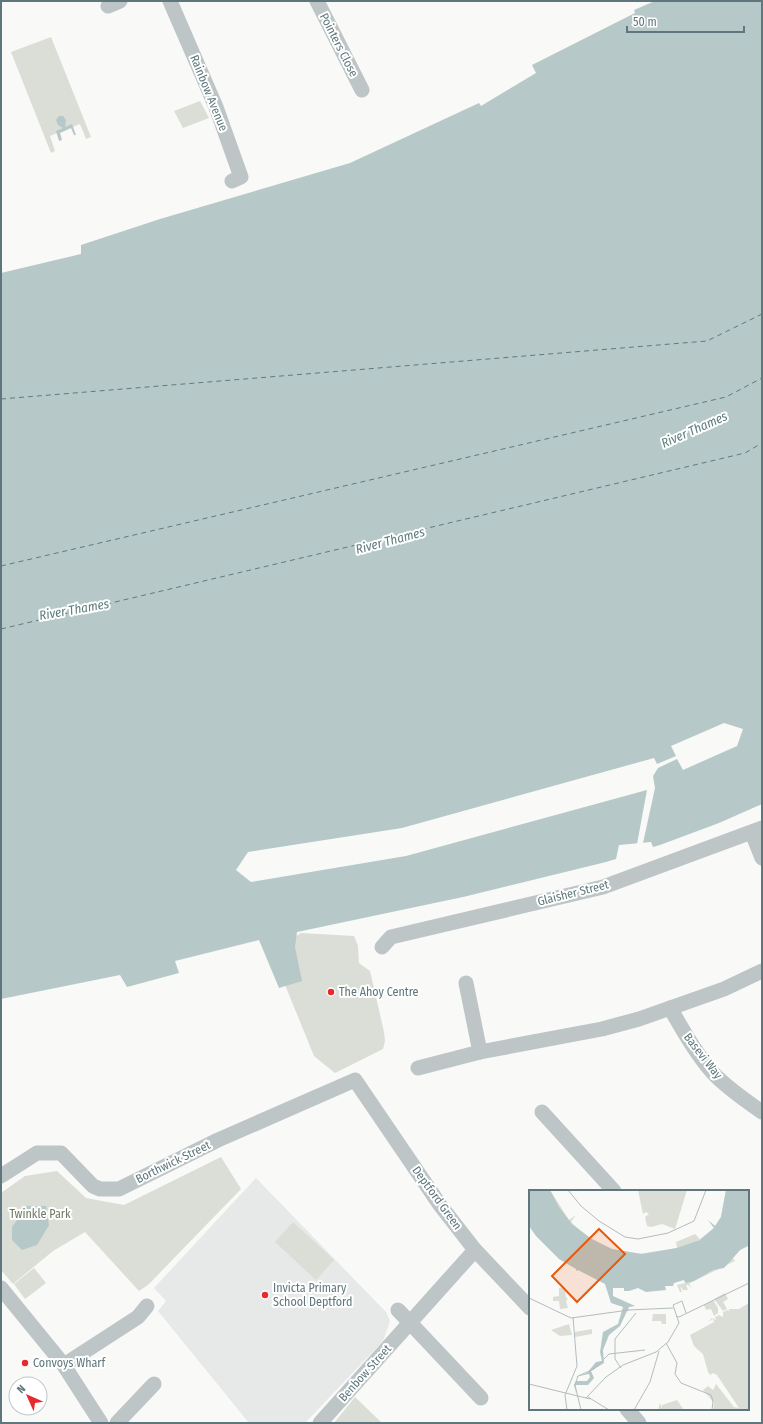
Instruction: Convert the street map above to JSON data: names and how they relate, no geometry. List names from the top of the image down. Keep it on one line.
{"streets":{"street":["Pointers Close","Rainbow Avenue","Glaisher Street","Basevi Way","Borthwick Street","Deptford Green","Benbow Street"]},"crossings":[["Borthwick Street","Deptford Green"],["Deptford Green","Benbow Street"]],"water":["River Thames"],"parks":["Twinkle Park"],"places":["The Ahoy Centre","Invicta Primary School Deptford","Convoys Wharf"],"scale_bar":"50 m","north":"top left"}
